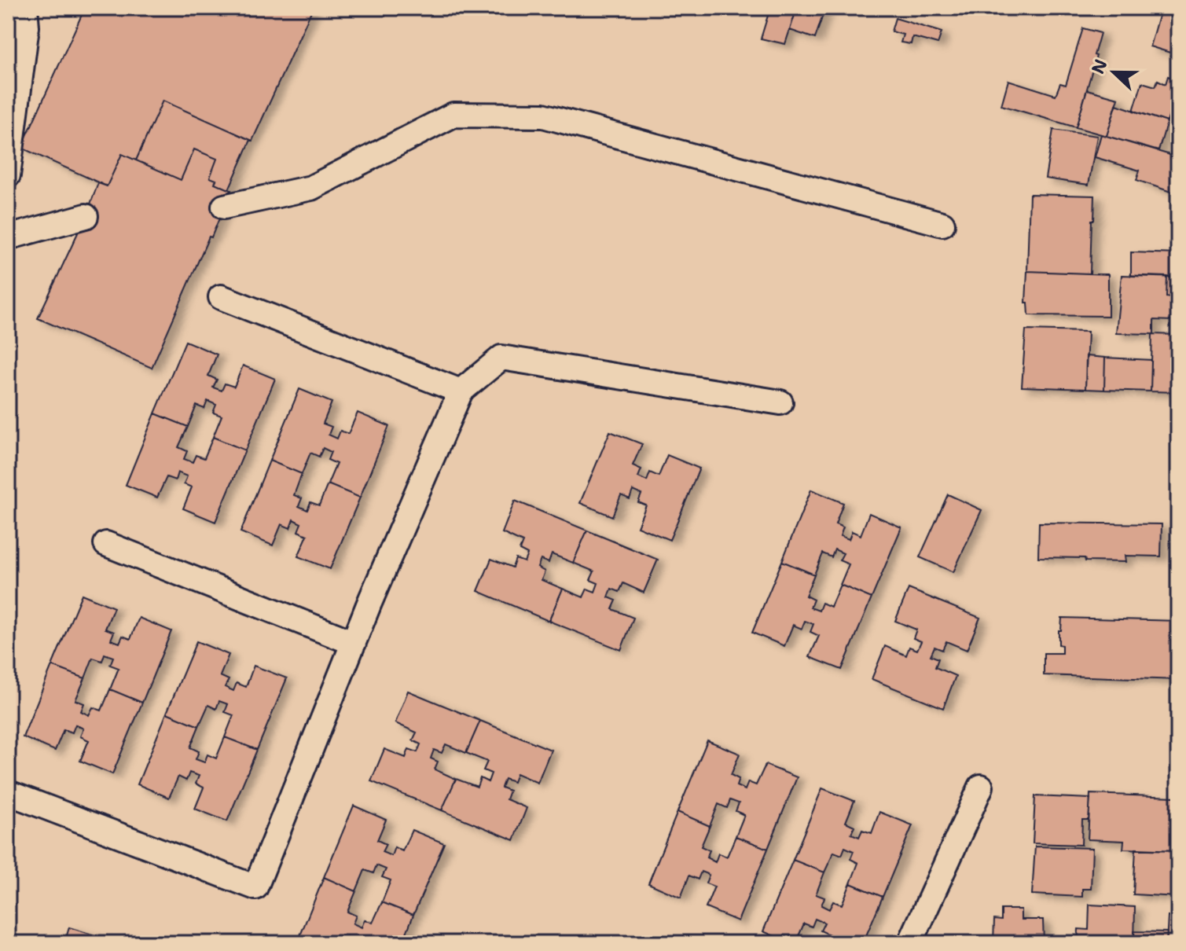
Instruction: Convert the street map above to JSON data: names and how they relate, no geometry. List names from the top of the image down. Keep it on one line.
{"north":"left"}
